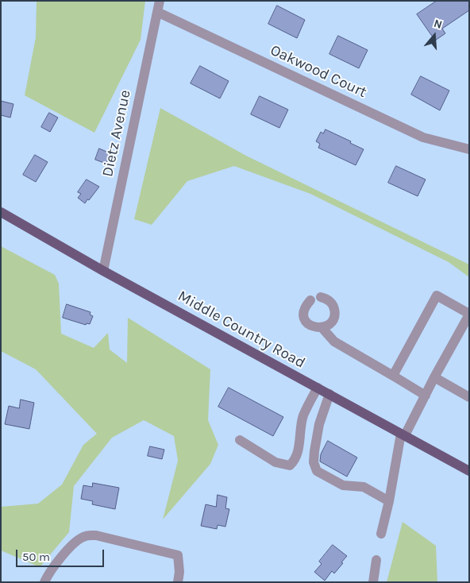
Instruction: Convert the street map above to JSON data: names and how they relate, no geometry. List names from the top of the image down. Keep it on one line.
{"streets":{"main road":["Middle Country Road"],"street":["Oakwood Court","Dietz Avenue"]},"crossings":[["Oakwood Court","Dietz Avenue"],["Dietz Avenue","Middle Country Road"]],"scale_bar":"50 m","north":"top"}
